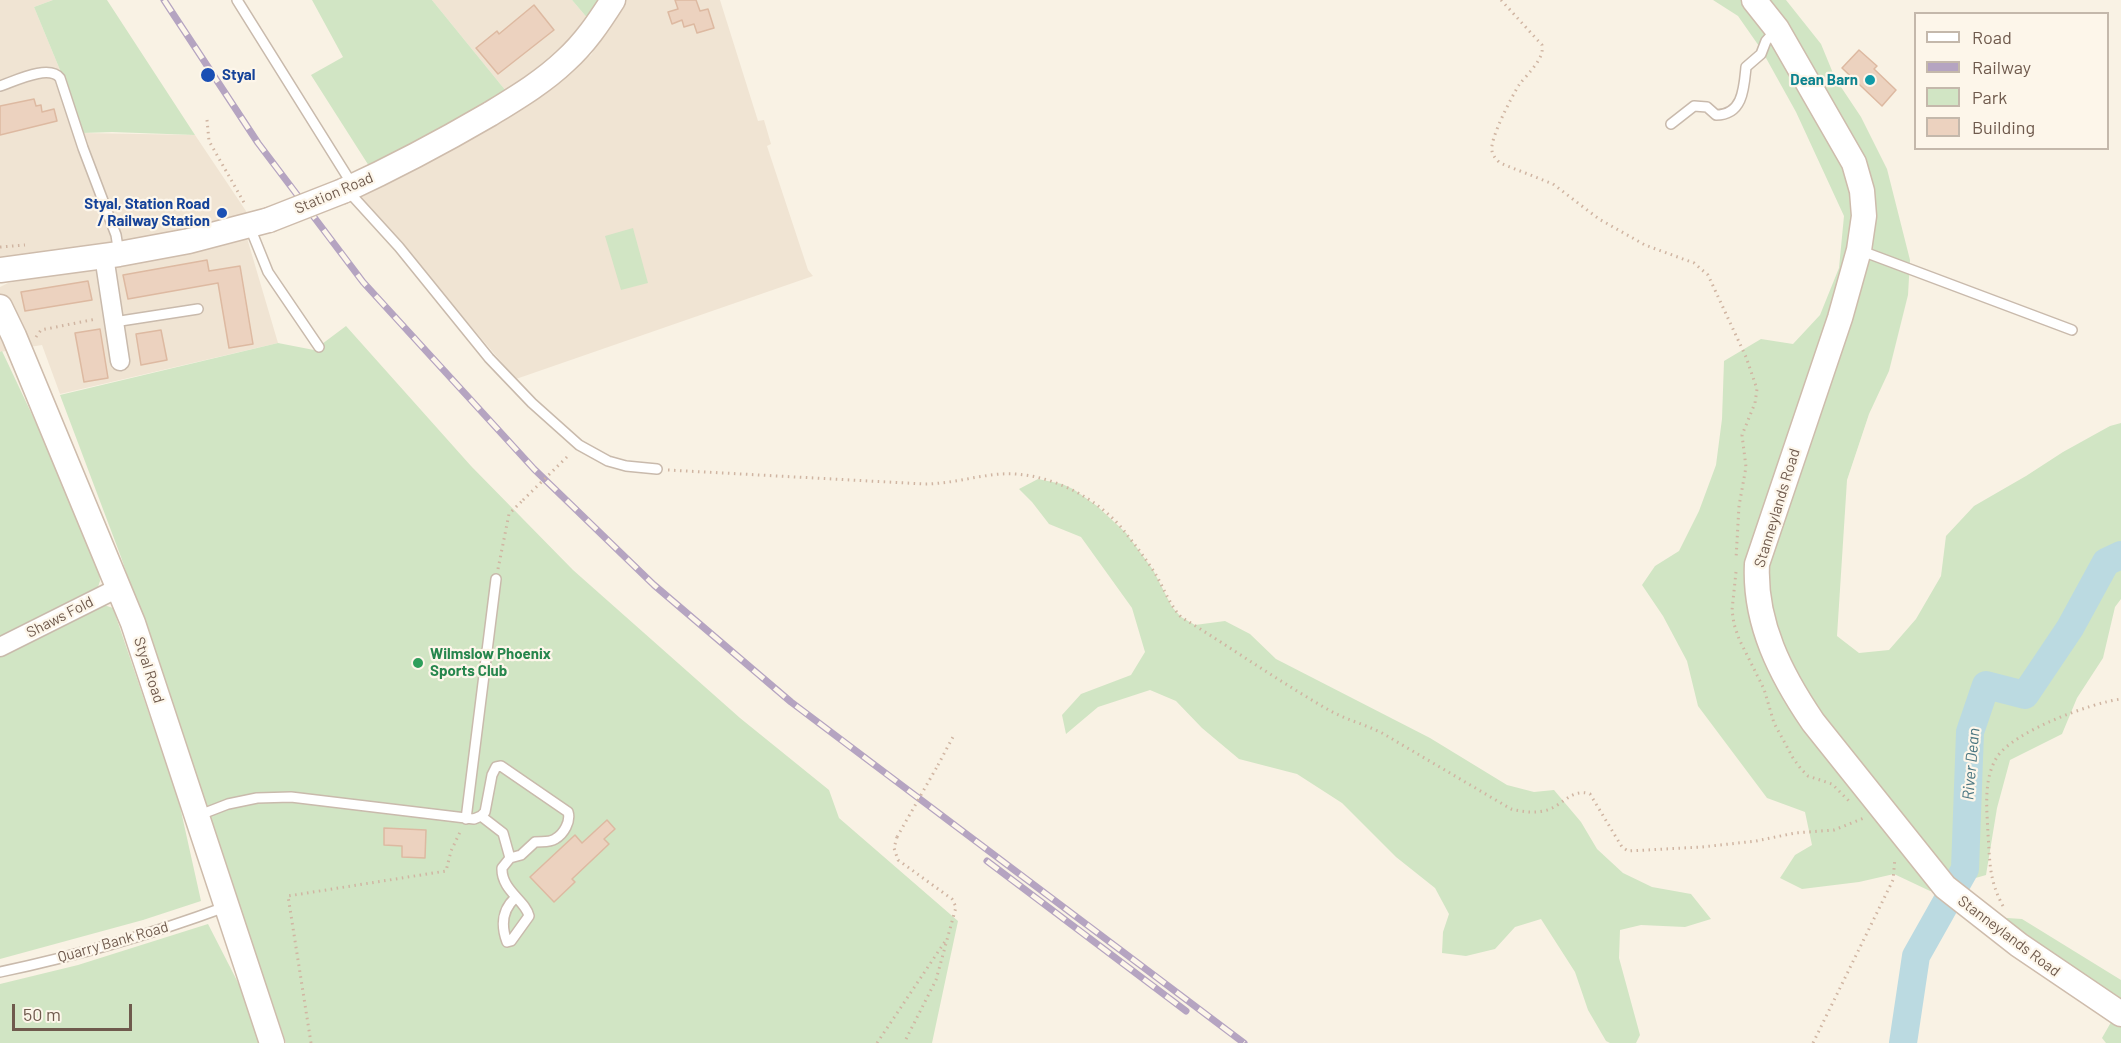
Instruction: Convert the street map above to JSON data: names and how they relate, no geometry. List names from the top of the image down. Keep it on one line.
{"streets":{"street":["Station Road","Stanneylands Road","Shaws Fold","Styal Road"],"lane":["Quarry Bank Road"]},"crossings":[["Shaws Fold","Styal Road"],["Styal Road","Quarry Bank Road"]],"water":["River Dean"],"places":["Styal","Dean Barn","Styal, Station Road / Railway Station","Wilmslow Phoenix Sports Club"],"legend":["Road","Railway","Park","Building"],"scale_bar":"50 m"}
